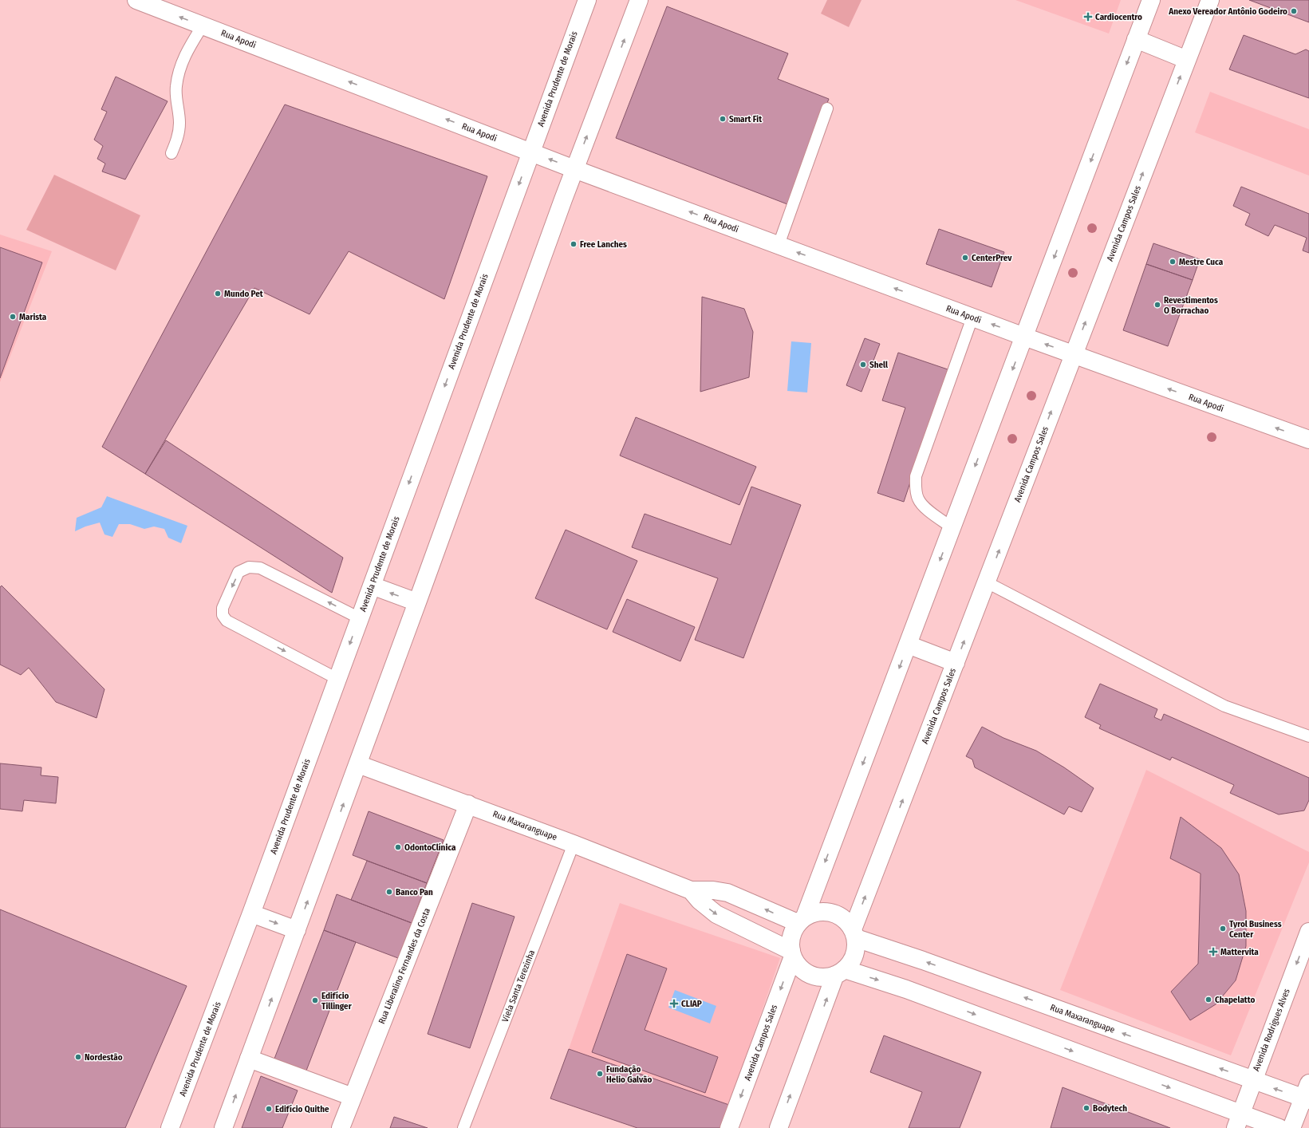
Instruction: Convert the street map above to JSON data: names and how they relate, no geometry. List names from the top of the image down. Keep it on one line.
{"streets":{"street":["Rua Apodi","Avenida Prudente de Morais","Avenida Campos Sales","Rua Maxaranguape","Rua Liberalino Fernandes da Costa","Avenida Rodrigues Alves"],"lane":["Viela Santa Terezinha"]},"crossings":[["Rua Apodi","Avenida Prudente de Morais"],["Rua Apodi","Avenida Campos Sales"],["Avenida Campos Sales","Rua Maxaranguape"],["Rua Maxaranguape","Rua Liberalino Fernandes da Costa"],["Rua Maxaranguape","Viela Santa Terezinha"],["Rua Maxaranguape","Avenida Rodrigues Alves"]],"one_way":["Rua Apodi","Avenida Rodrigues Alves"],"places":{"other":["Anexo Vereador Antônio Godeiro","Smart Fit","Free Lanches","CenterPrev","Mestre Cuca","Mundo Pet","Revestimentos O Borrachao","Marista","Shell","OdontoClínica","Banco Pan","Tyrol Business Center","Chapelatto","Edifício Tillinger","Nordestão","Fundação Helio Galvão","Bodytech","Edifício Quithe"],"health":["Cardiocentro","Mattervita","CLIAP"]}}
